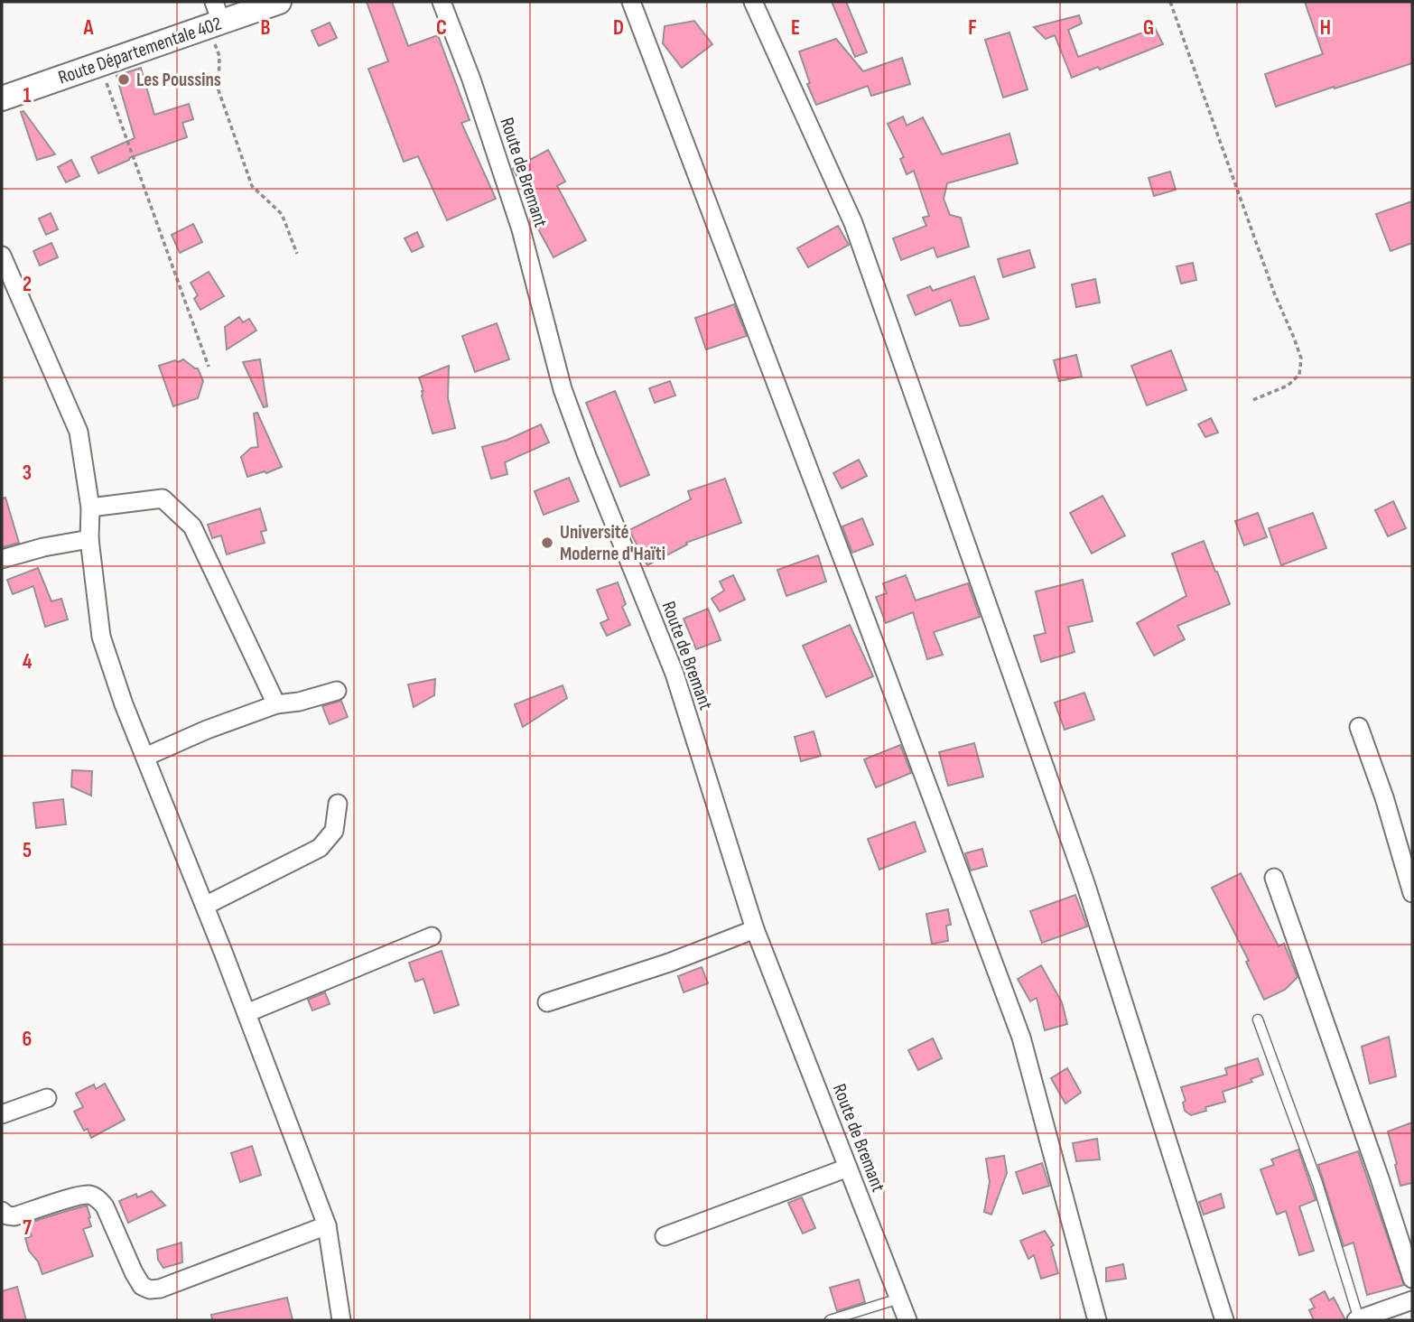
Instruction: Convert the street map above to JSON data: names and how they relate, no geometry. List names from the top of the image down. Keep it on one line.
{"streets":{"main road":["Route Départementale 402"],"street":["Route de Bremant"]},"places":["Les Poussins","Université Moderne d'Haïti"],"grid":{"columns":["A","B","C","D","E","F","G","H"],"rows":["1","2","3","4","5","6","7"]}}
